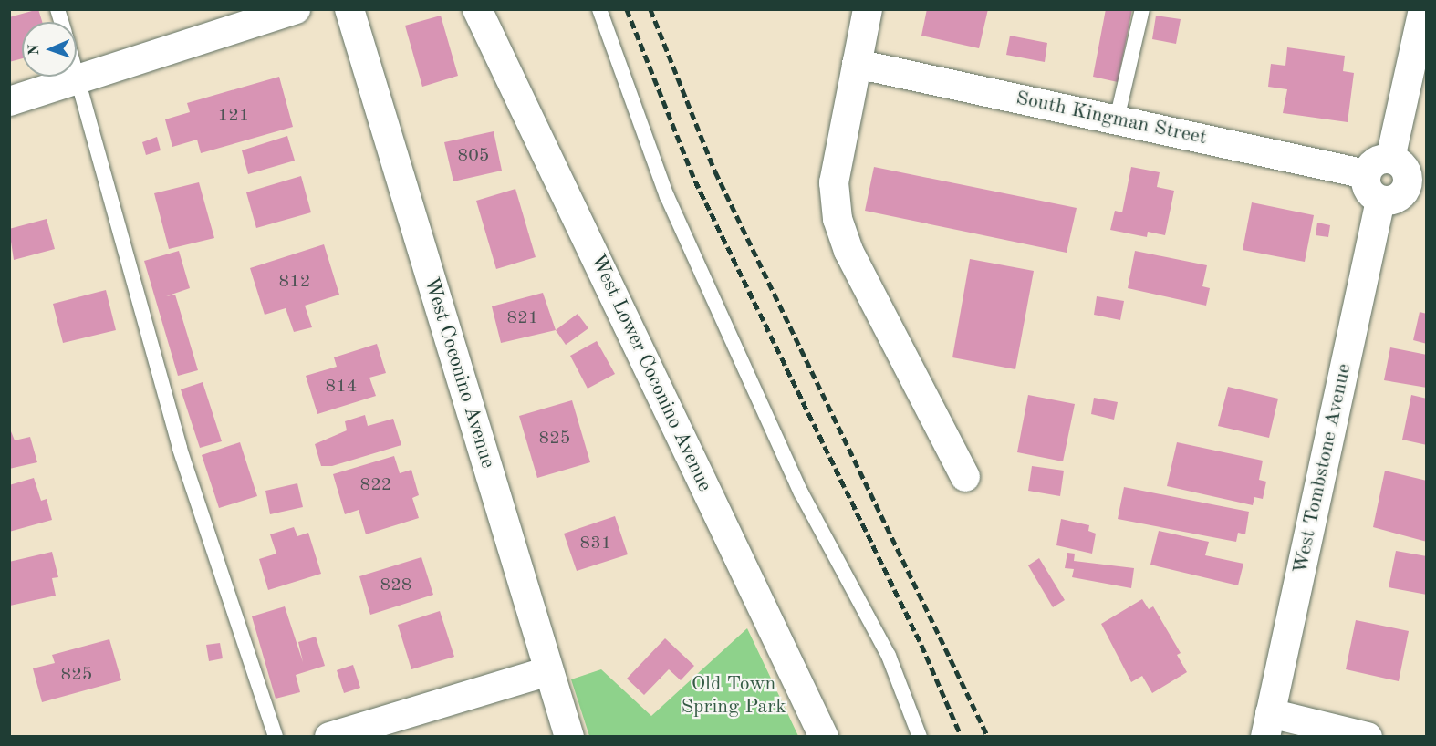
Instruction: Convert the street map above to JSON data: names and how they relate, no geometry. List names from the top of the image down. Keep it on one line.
{"streets":{"street":["South Kingman Street","West Coconino Avenue","West Lower Coconino Avenue","West Tombstone Avenue"]},"crossings":[["South Kingman Street","West Tombstone Avenue"]],"parks":["Old Town Spring Park"],"house_numbers":["121","805","812","821","814","825","822","831","828","825"],"north":"left"}
